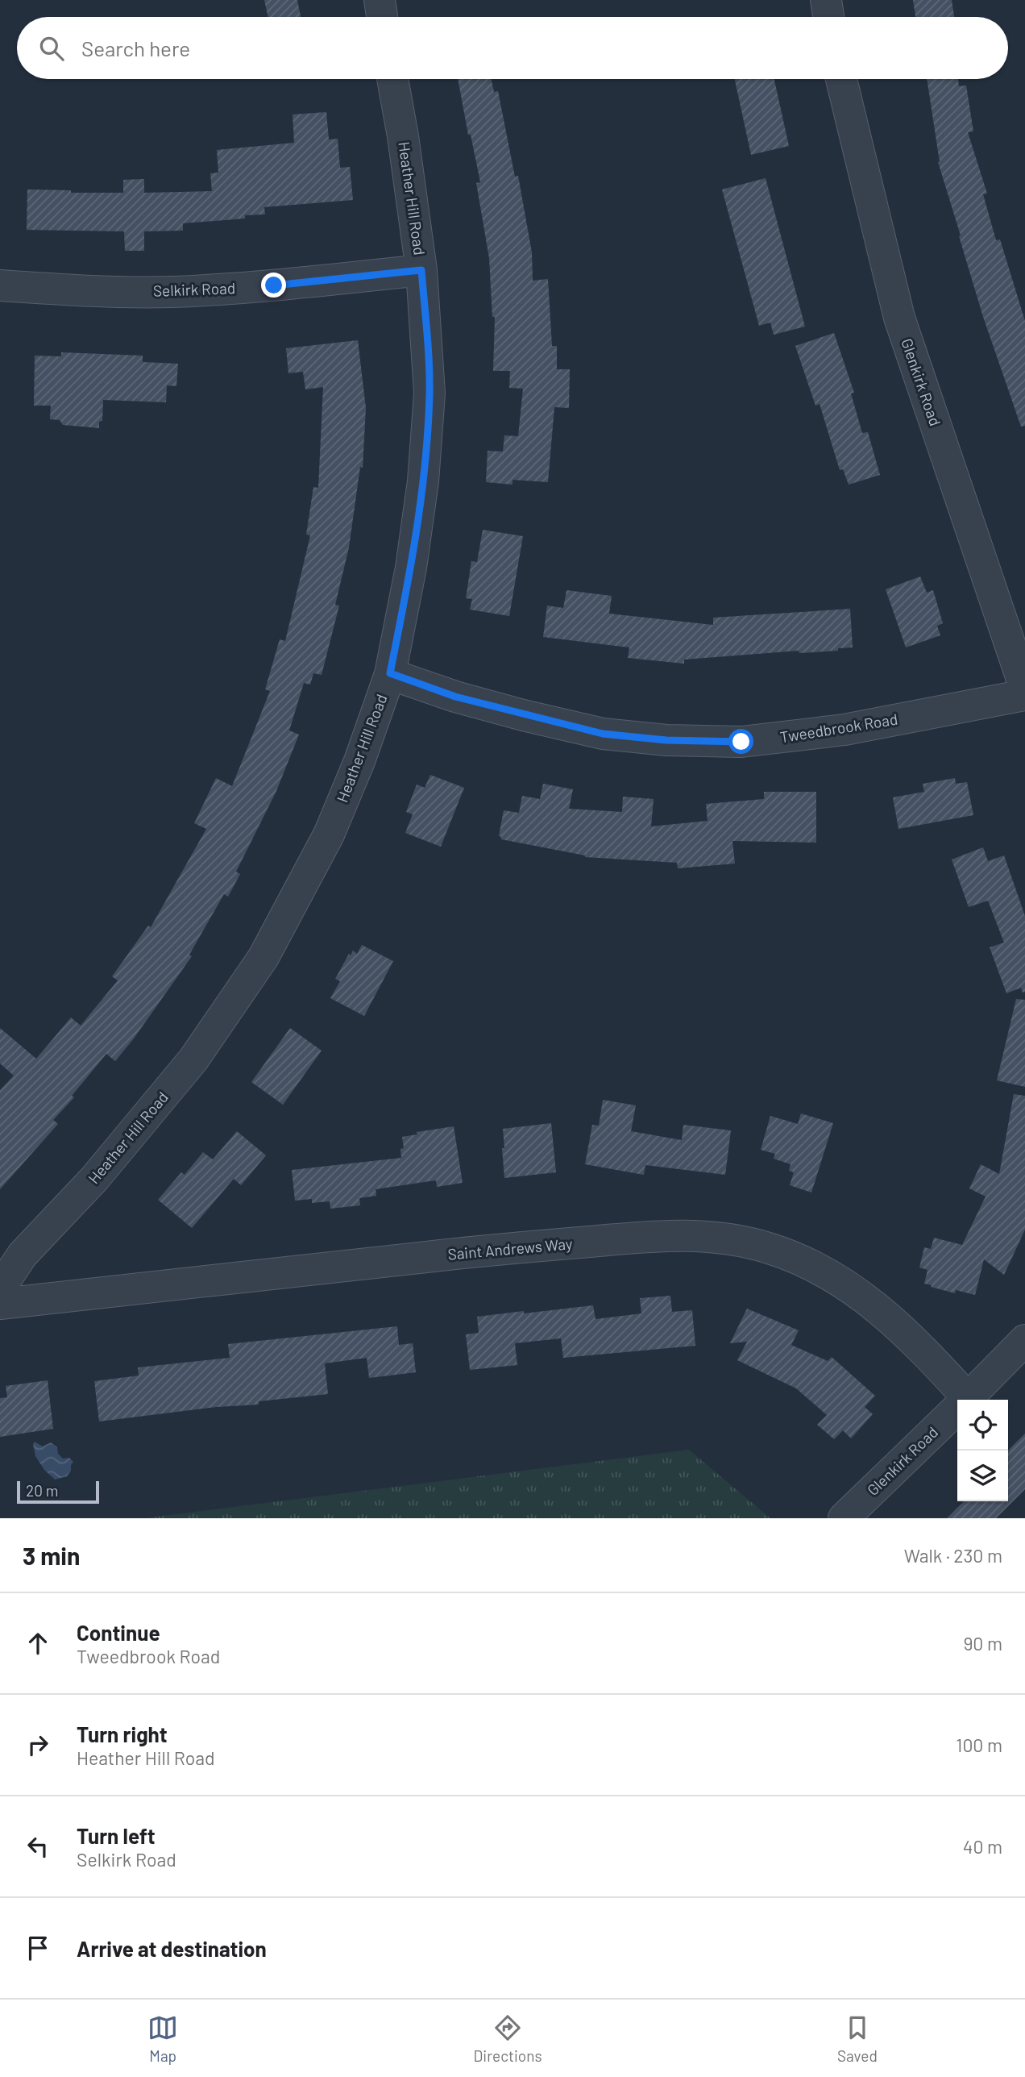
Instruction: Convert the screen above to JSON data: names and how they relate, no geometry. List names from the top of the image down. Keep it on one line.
{"streets":{"street":["Heather Hill Road","Selkirk Road","Glenkirk Road","Tweedbrook Road","Saint Andrews Way"]},"crossings":[["Heather Hill Road","Selkirk Road"],["Heather Hill Road","Tweedbrook Road"]],"scale_bar":"20 m","page":{"search":"Search here","scale":"20 m","heading":["3 min","Walk · 230 m"],"list":[["Continue","Tweedbrook Road","90 m"],["Turn right","Heather Hill Road","100 m"],["Turn left","Selkirk Road","40 m"],"Arrive at destination"],"nav":["Map","Directions","Saved"]}}
